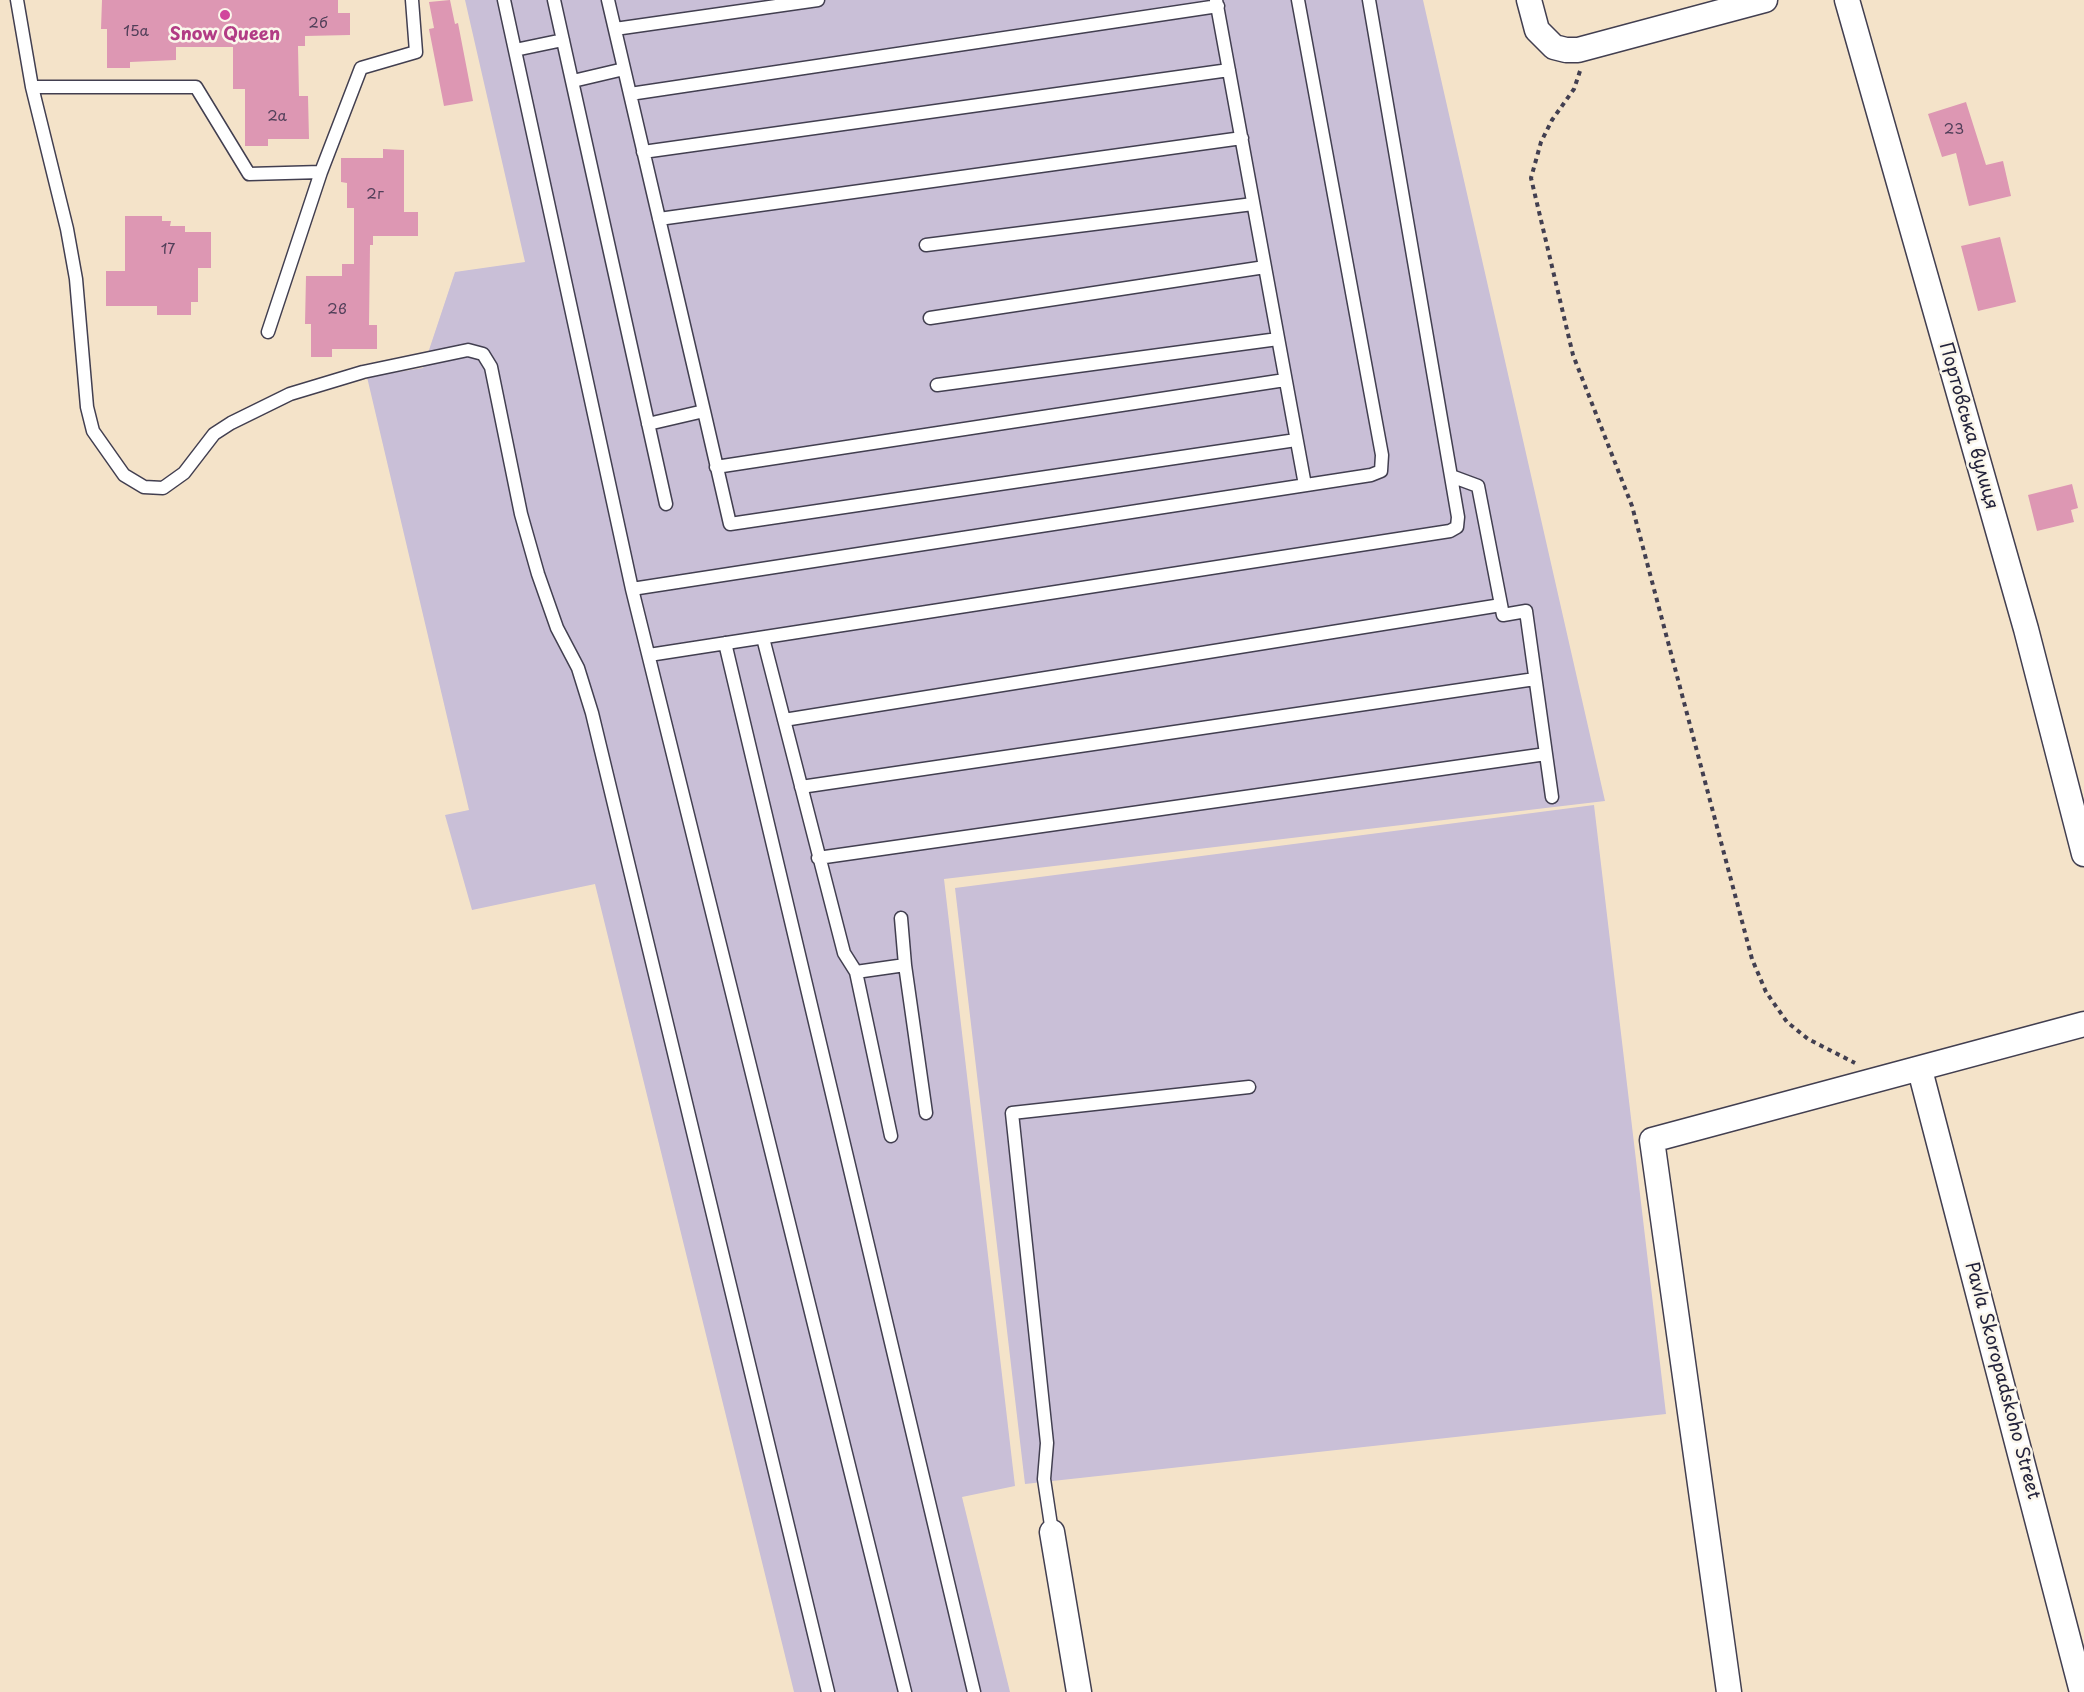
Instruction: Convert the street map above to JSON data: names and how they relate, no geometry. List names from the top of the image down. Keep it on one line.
{"streets":{"street":["Портовська вулиця","Pavla Skoropadskoho Street"]},"places":["Snow Queen"],"house_numbers":["2б","15а","2а","23","2г","17","2в"]}
